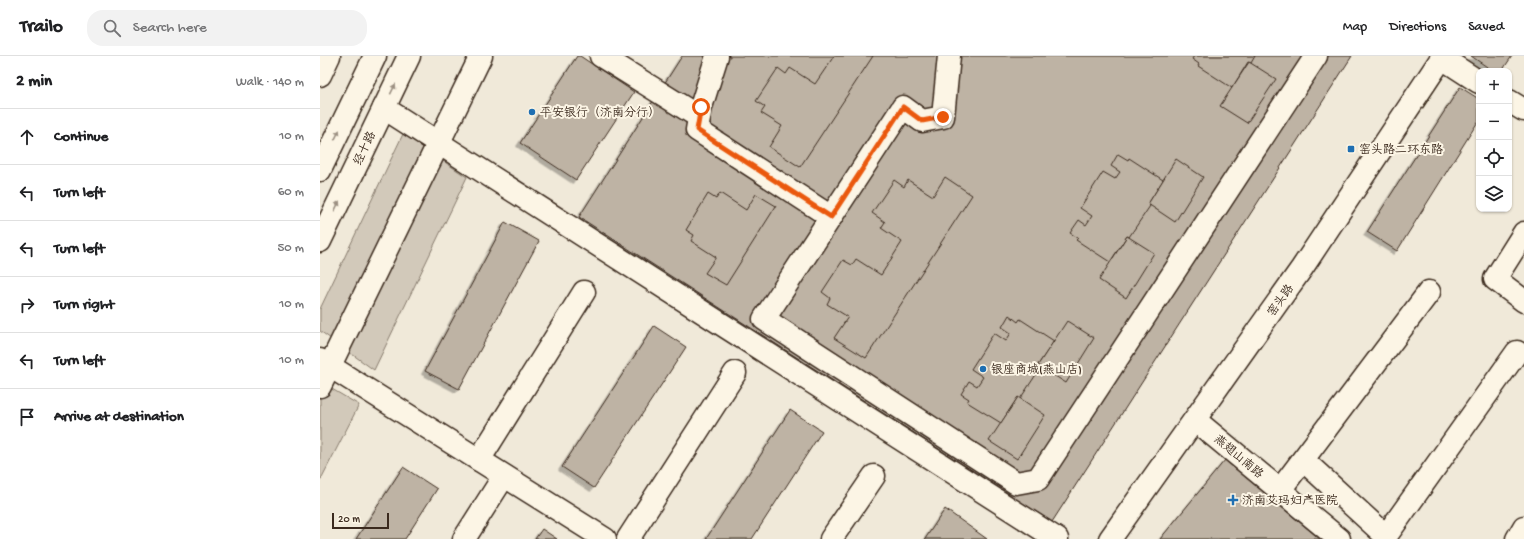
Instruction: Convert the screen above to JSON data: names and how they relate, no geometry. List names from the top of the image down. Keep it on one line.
{"streets":{"main road":["经十路","窑头路","燕翅山南路"]},"crossings":[["窑头路","燕翅山南路"]],"places":{"other":["平安银行（济南分行）","银座商城(燕山店)"],"transit":["窑头路二环东路"],"health":["济南艾玛妇产医院"]},"scale_bar":"20 m","page":{"header":"Trailo","search":"Search here","nav":["Map","Directions","Saved"],"heading":["2 min","Walk · 140 m"],"map_buttons":["+","−"],"list":[["Continue","10 m"],["Turn left","60 m"],["Turn left","50 m"],["Turn right","10 m"],["Turn left","10 m"],"Arrive at destination"],"scale":"20 m"}}
